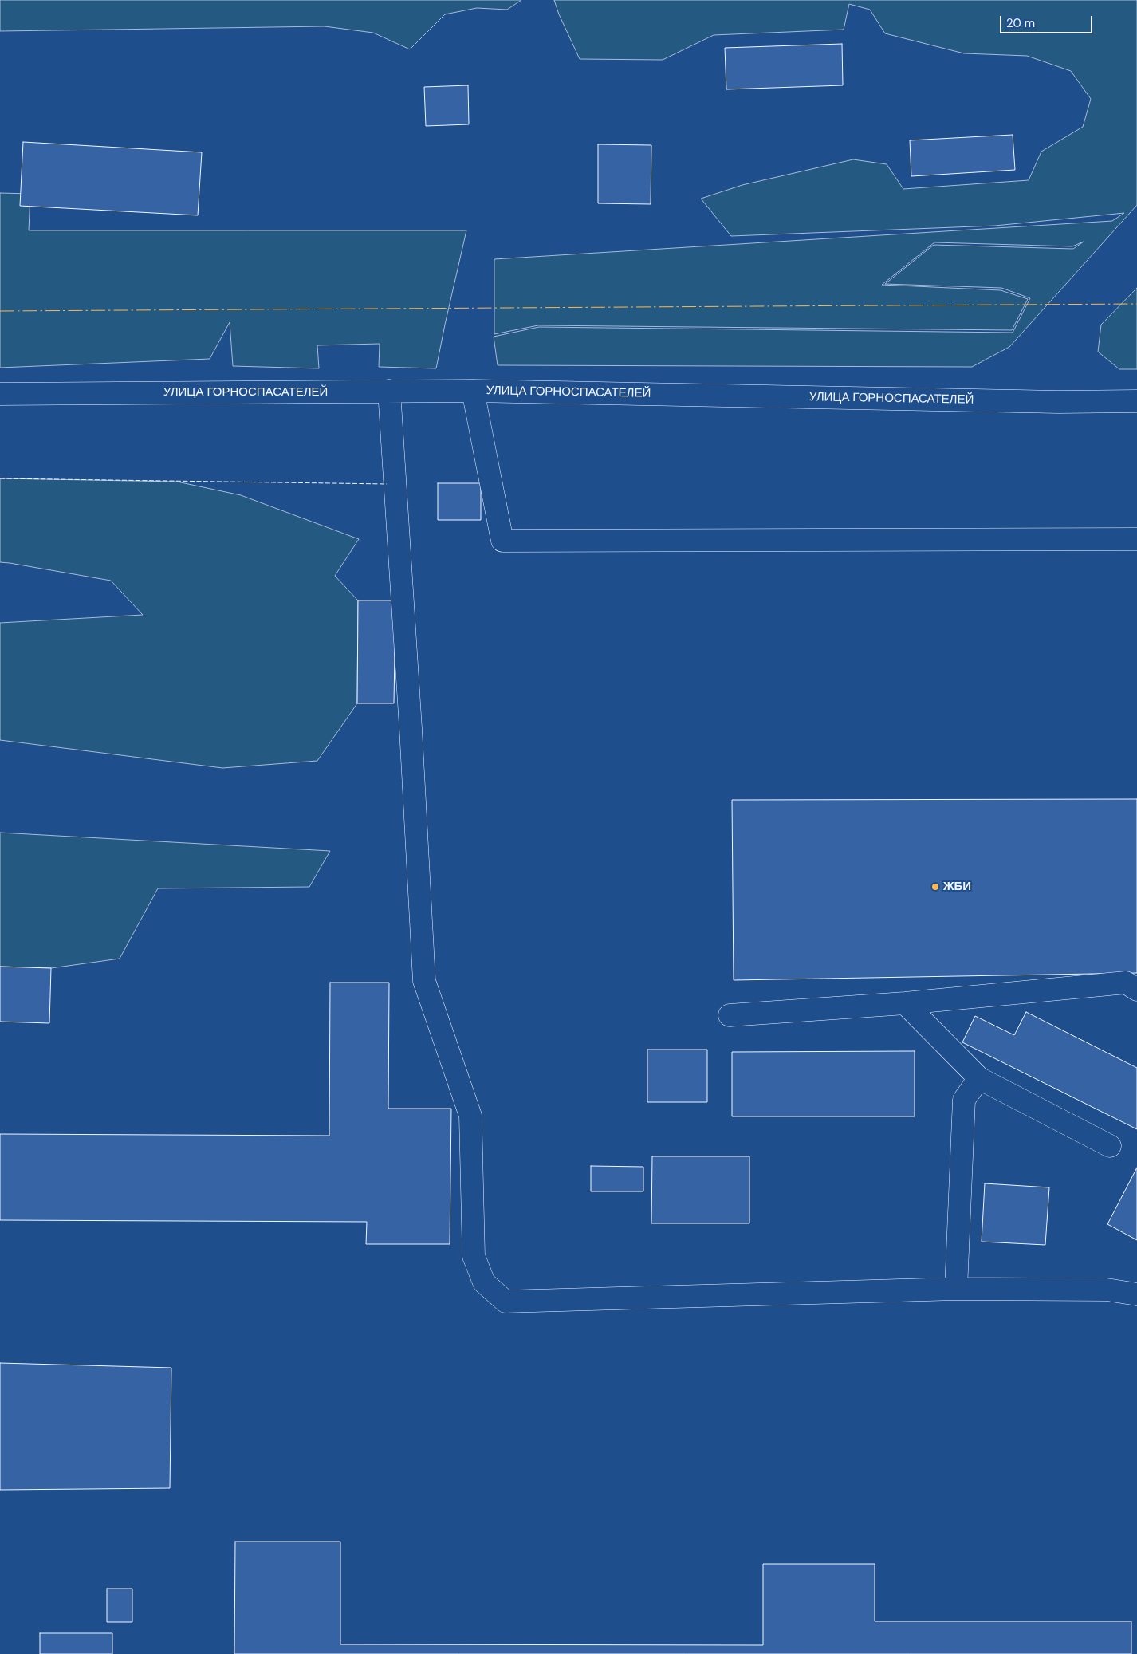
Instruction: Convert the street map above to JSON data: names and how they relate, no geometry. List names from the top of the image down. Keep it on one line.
{"streets":{"street":["УЛИЦА ГОРНОСПАСАТЕЛЕЙ"]},"places":["ЖБИ"],"scale_bar":"20 m"}
